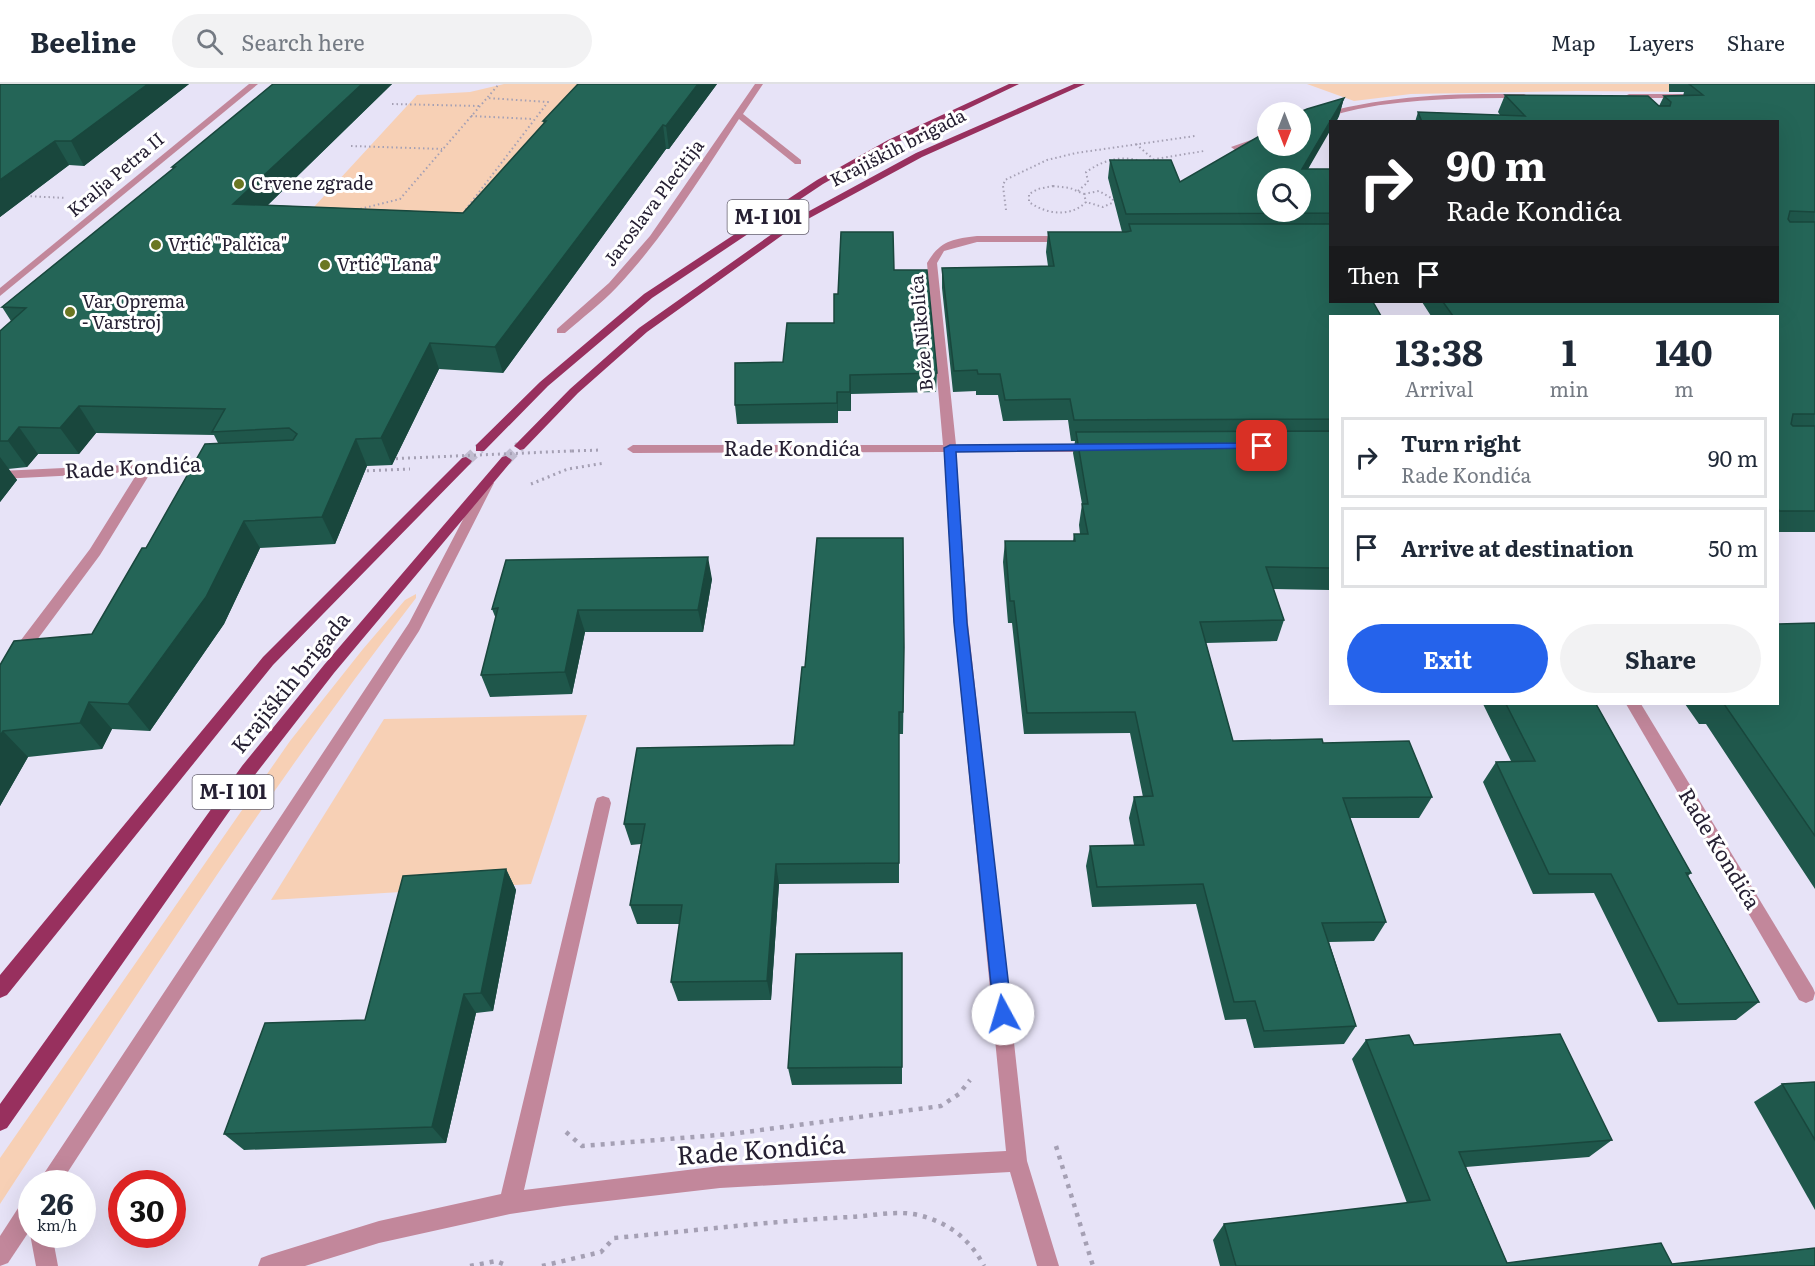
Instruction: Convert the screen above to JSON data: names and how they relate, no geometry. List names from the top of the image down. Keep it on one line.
{"streets":{"main road":["Krajiških brigada","M-I 101"],"street":["Kralja Petra II","Jaroslava Plecitija","Bože Nikolića","Rade Kondića"]},"crossings":[["Bože Nikolića","Rade Kondića"]],"places":["Crvene zgrade","Vrtić \"Palčica\"","Vrtić \"Lana\"","Var Oprema - Varstroj"],"north":"bottom","page":{"header":"Beeline","search":"Search here","nav":["Map","Layers","Share"],"turn":["90 m","Rade Kondića"],"then":"Then","eta":["13:38","Arrival","1","min","140","m"],"list":[{"name":"Turn right","note":"Rade Kondića","value":"90 m"},{"name":"Arrive at destination","value":"50 m"}],"buttons":["Exit","Share"],"speed":"26 km/h","limit":"30"}}
